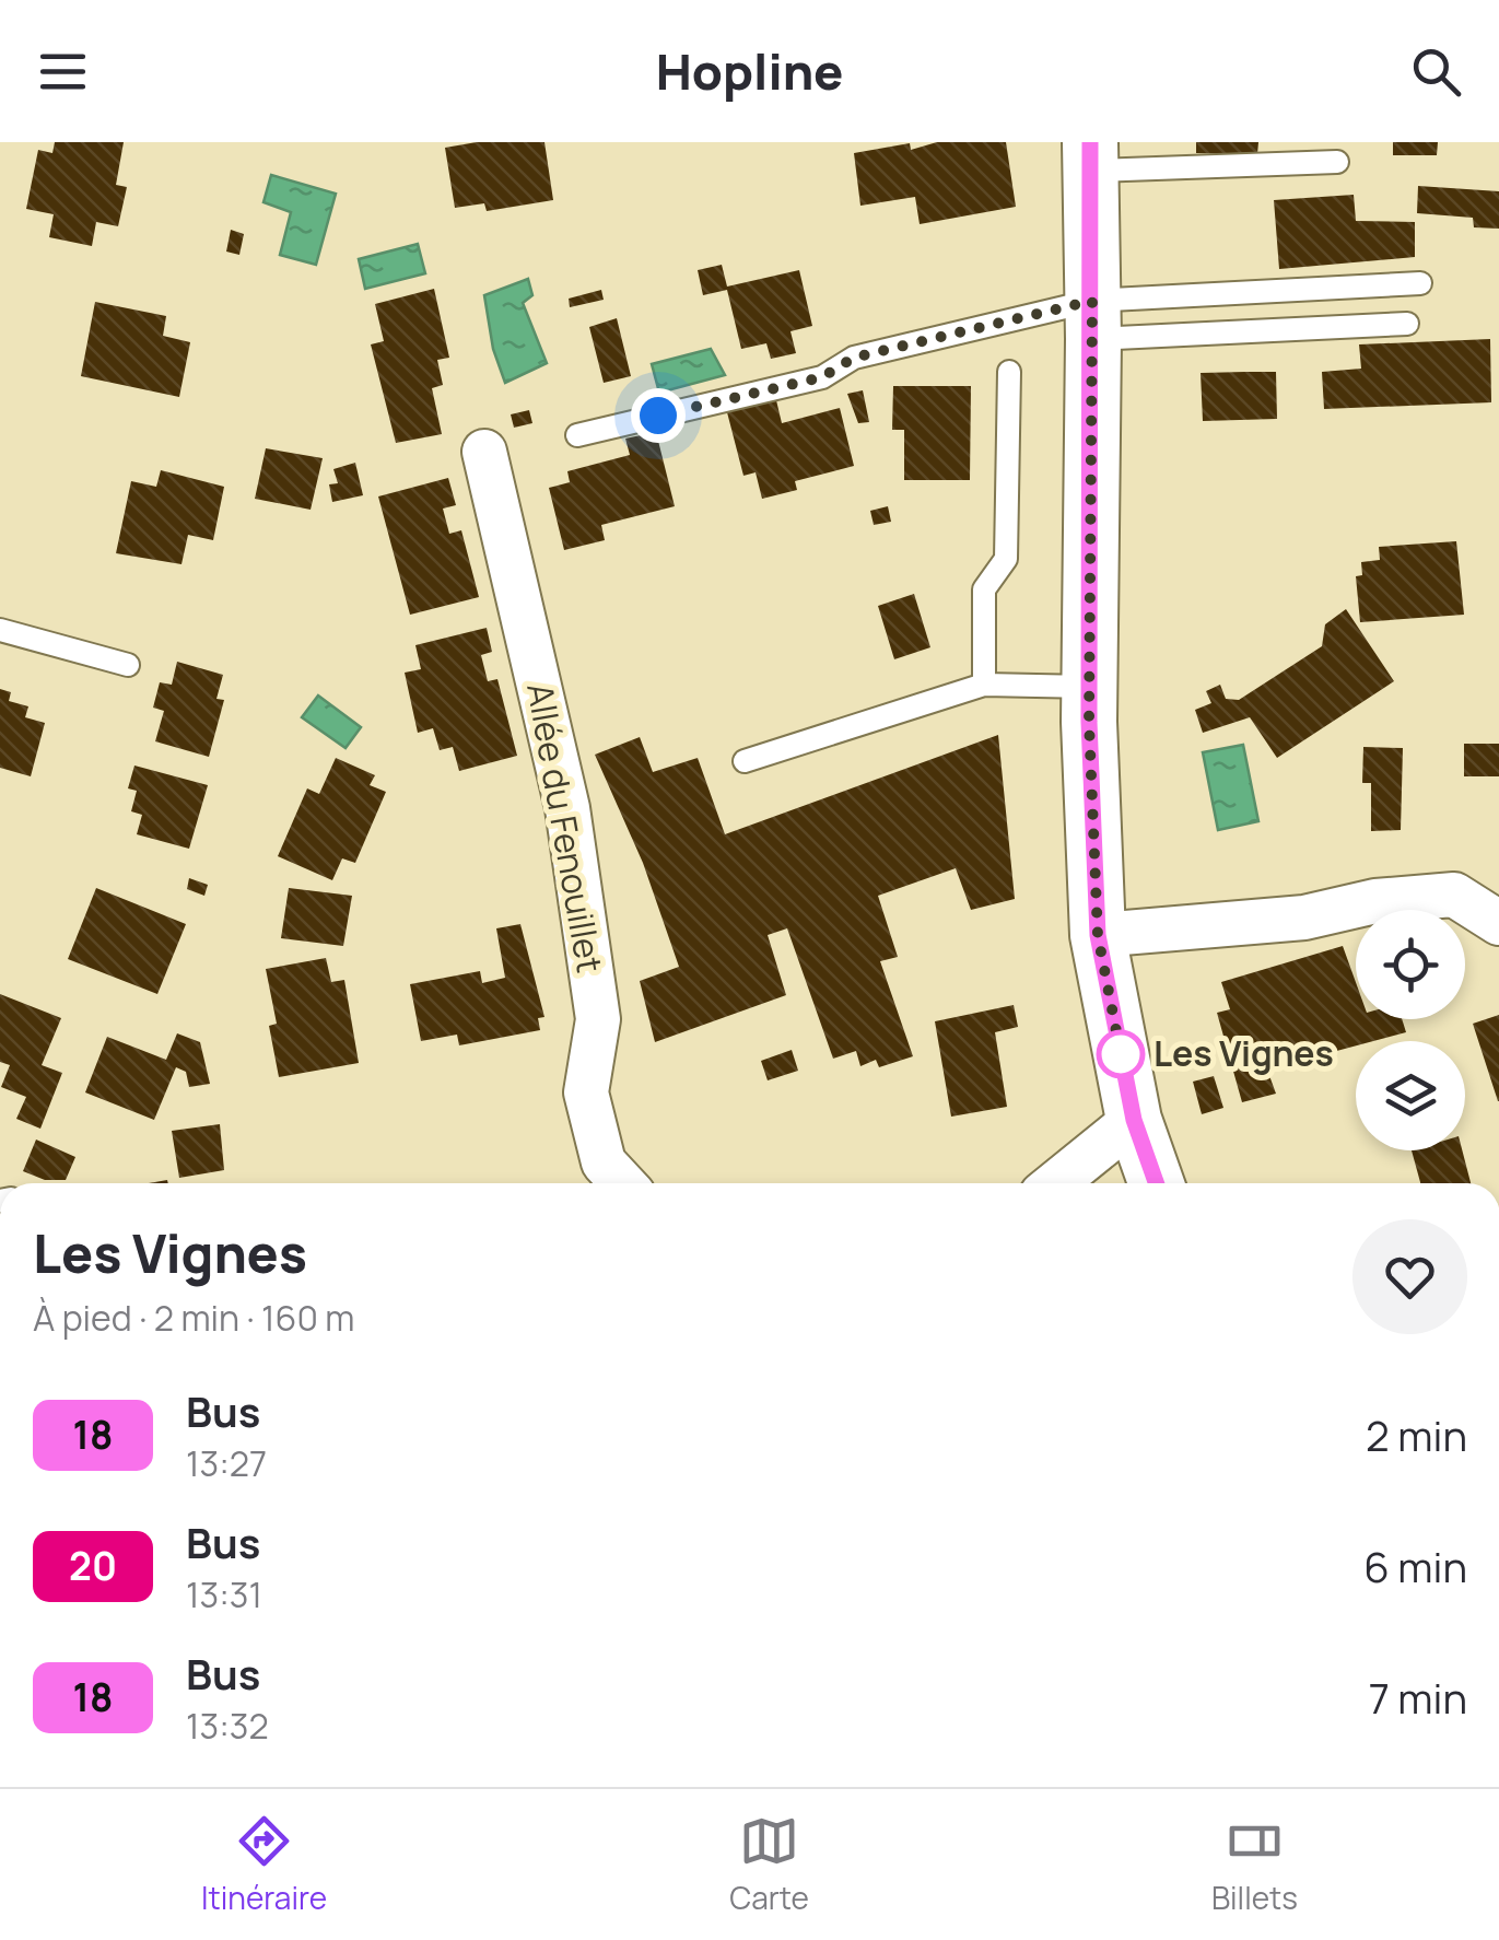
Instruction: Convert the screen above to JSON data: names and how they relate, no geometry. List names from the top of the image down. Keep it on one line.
{"streets":{"street":["Allée du Fenouillet"]},"places":["Les Vignes"],"lines":["bus line 18"],"page":{"header":"Hopline","heading":["Les Vignes","À pied · 2 min · 160 m"],"list":[{"mark":"18","name":"Bus","note":"13:27","value":"2 min"},{"mark":"20","name":"Bus","note":"13:31","value":"6 min"},{"mark":"18","name":"Bus","note":"13:32","value":"7 min"}],"tabs":["Itinéraire","Carte","Billets"]}}
